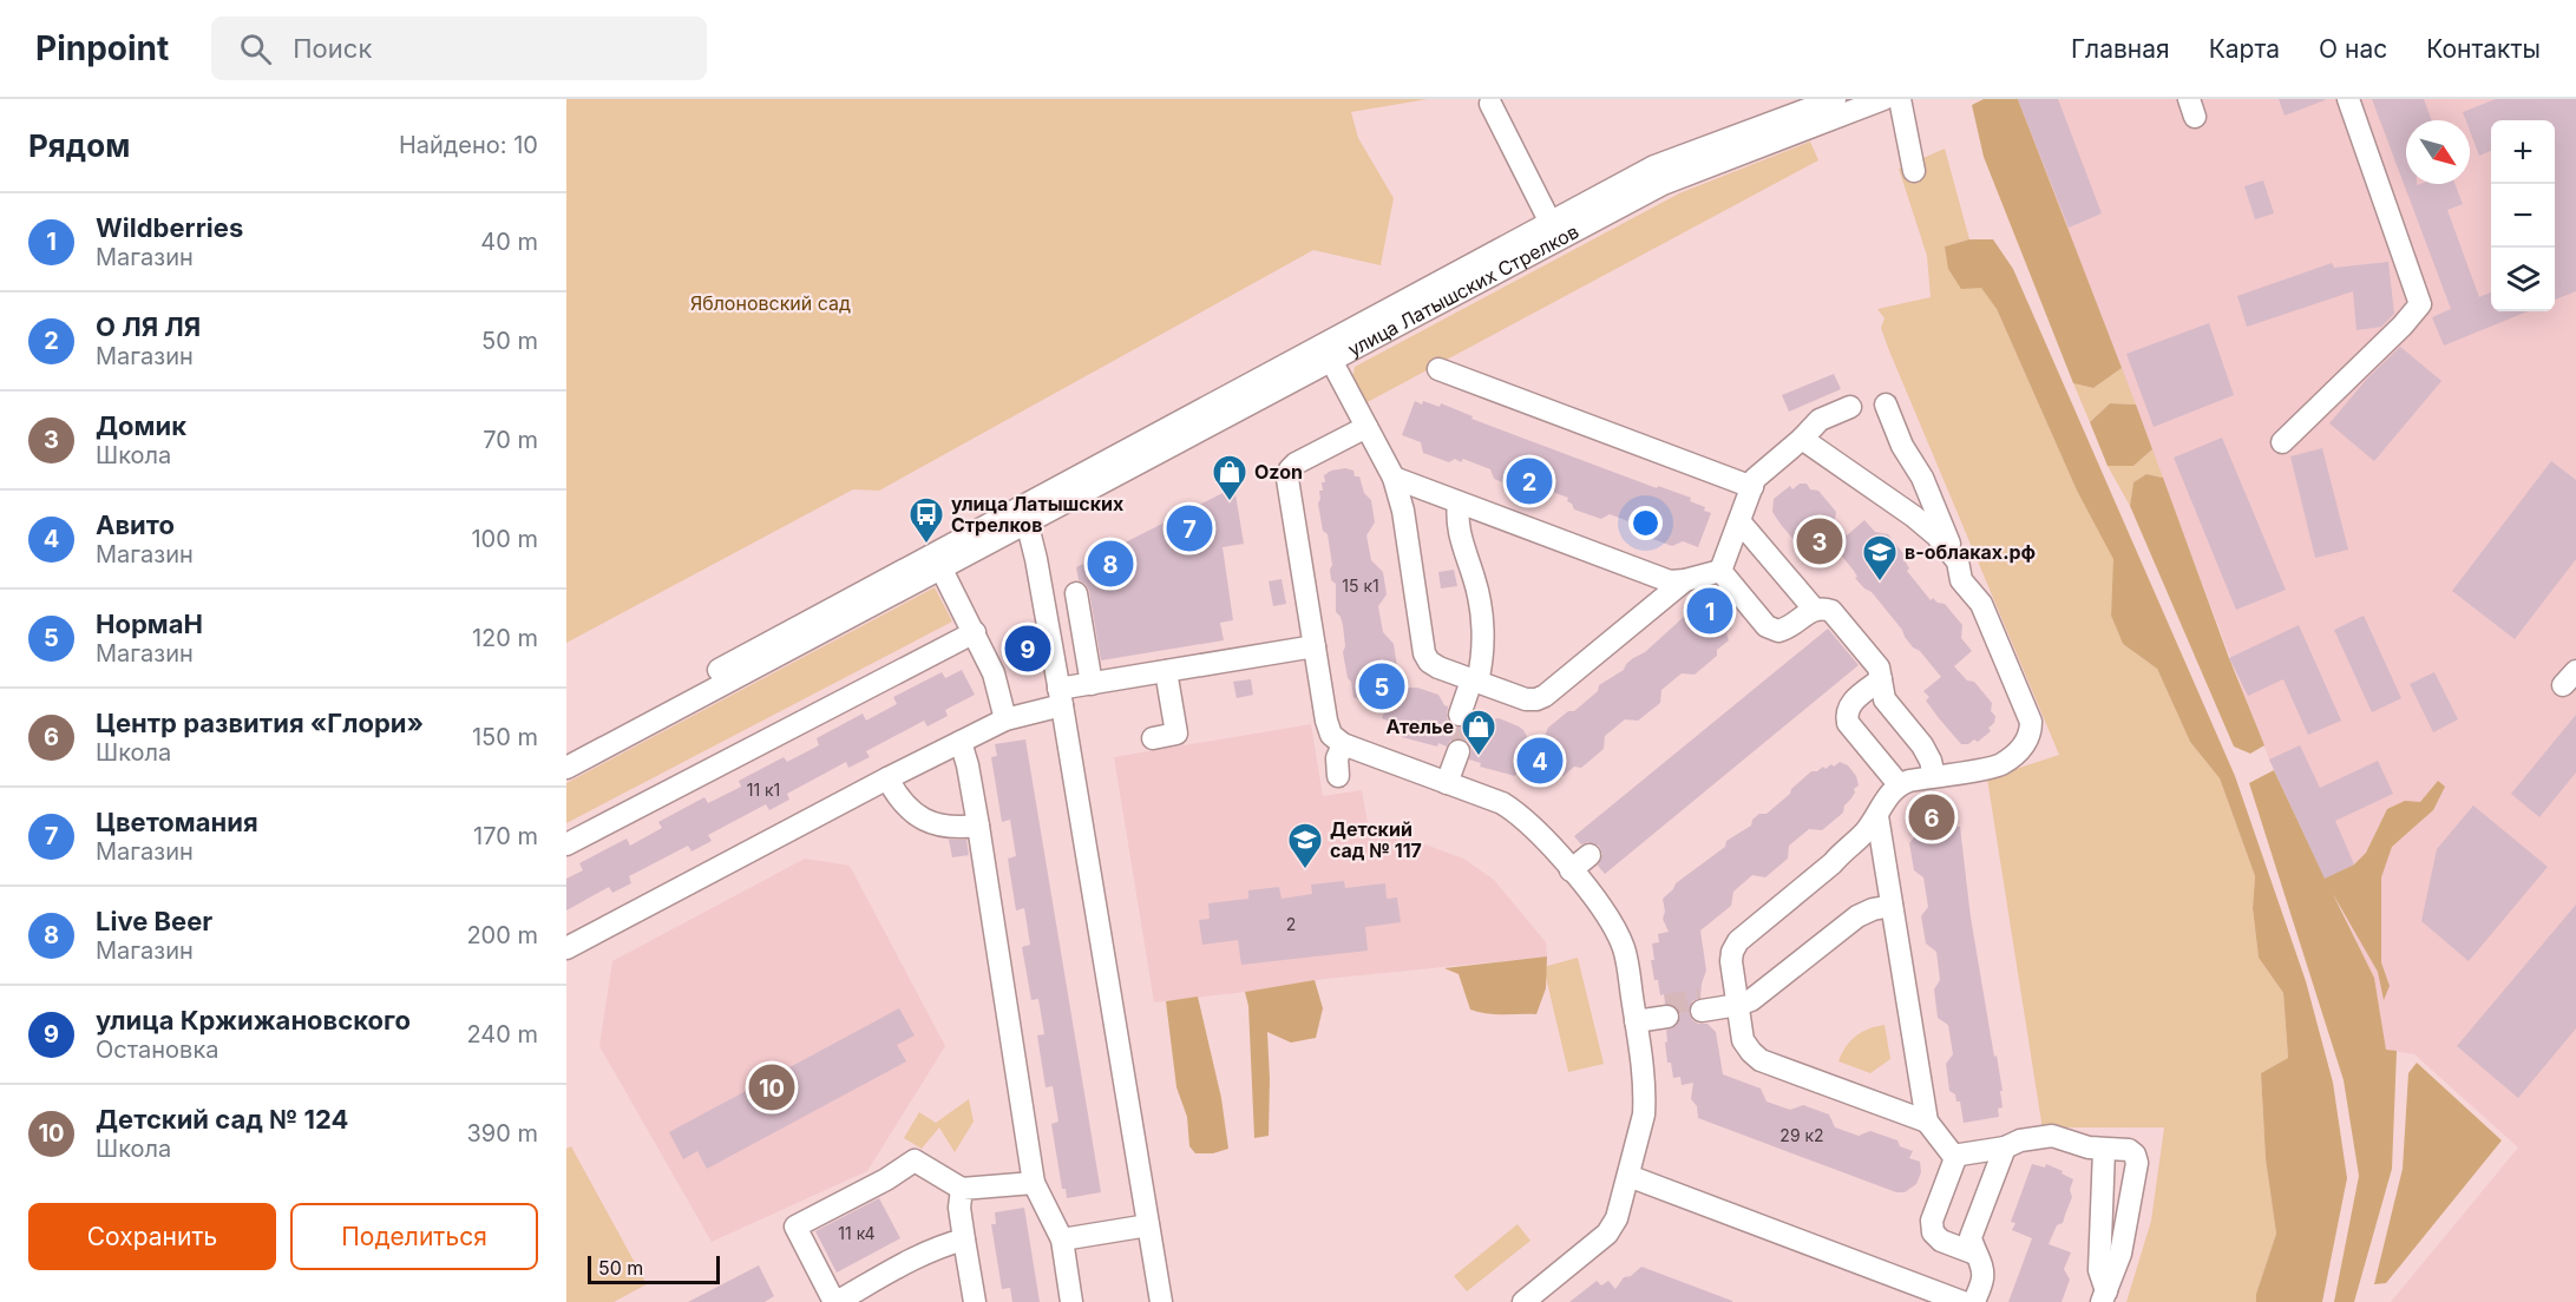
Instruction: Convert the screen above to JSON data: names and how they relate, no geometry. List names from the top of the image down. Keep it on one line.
{"streets":{"street":["улица Латышских Стрелков"]},"parks":["Яблоновский сад"],"places":{"shop":["Ozon","Ателье"],"bus stop":["улица Латышских Стрелков"],"school or university":["в-облаках.рф","Детский сад № 117"]},"house_numbers":["15 к1","11 к1","2","29 к2","11 к4"],"scale_bar":"50 m","north":"bottom right","page":{"header":"Pinpoint","search":"Поиск","nav":["Главная","Карта","О нас","Контакты"],"heading":["Рядом","Найдено: 10"],"map_buttons":["+","−"],"list":[{"mark":"1","name":"Wildberries","note":"Магазин","value":"40 m"},{"mark":"2","name":"О ЛЯ ЛЯ","note":"Магазин","value":"50 m"},{"mark":"3","name":"Домик","note":"Школа","value":"70 m"},{"mark":"4","name":"Авито","note":"Магазин","value":"100 m"},{"mark":"5","name":"НормаН","note":"Магазин","value":"120 m"},{"mark":"6","name":"Центр развития «Глори»","note":"Школа","value":"150 m"},{"mark":"7","name":"Цветомания","note":"Магазин","value":"170 m"},{"mark":"8","name":"Live Beer","note":"Магазин","value":"200 m"},{"mark":"9","name":"улица Кржижановского","note":"Остановка","value":"240 m"},{"mark":"10","name":"Детский сад № 124","note":"Школа","value":"390 m"}],"pins":["2","7","3","8","1","9","5","4","6","10"],"buttons":["Сохранить","Поделиться"],"scale":"50 m"}}
